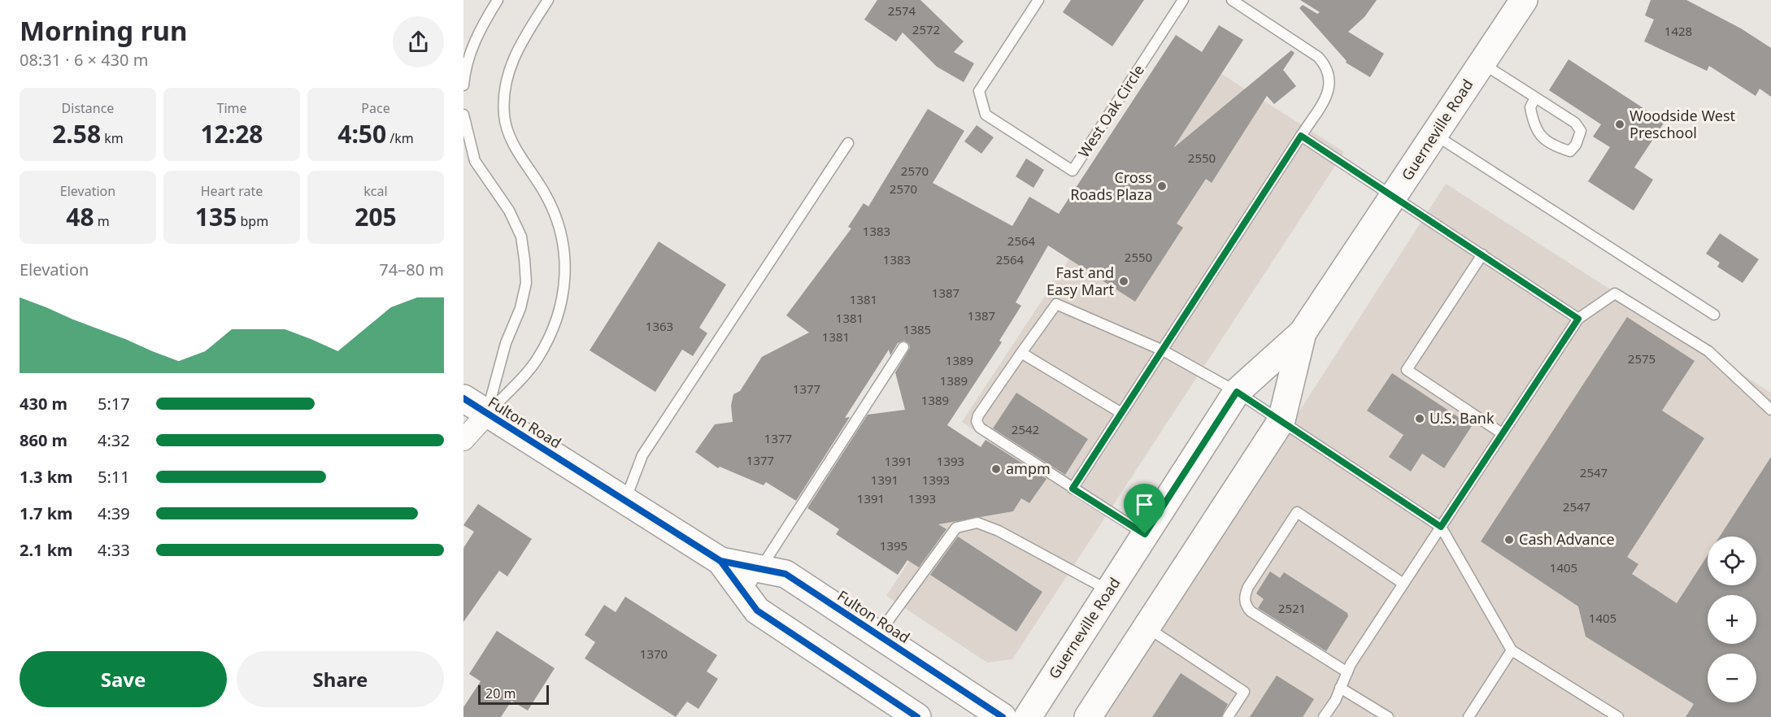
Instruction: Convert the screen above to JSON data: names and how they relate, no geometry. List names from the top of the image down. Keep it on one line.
{"streets":{"main road":["Guerneville Road","Fulton Road"],"lane":["West Oak Circle"]},"places":["Woodside West Preschool","Cross Roads Plaza","Fast and Easy Mart","U.S. Bank","ampm","Cash Advance"],"house_numbers":["2574","2572","1428","2550","2570","2570","1383","2564","2550","1383","2564","1387","1381","1387","1381","1363","1385","1381","2575","1389","1389","1377","1389","2542","1377","1377","1391","1393","2547","1391","1393","1391","1393","2547","1395","1405","2521","1405","1370"],"scale_bar":"20 m","page":{"heading":["Morning run","08:31 · 6 × 430 m"],"stats":[["Distance","2.58 km"],["Time","12:28"],["Pace","4:50 /km"],["Elevation","48 m"],["Heart rate","135 bpm"],["kcal","205"]],"chart":["Elevation","74–80 m"],"list":[{"name":"430 m","note":"5:17"},{"name":"860 m","note":"4:32"},{"name":"1.3 km","note":"5:11"},{"name":"1.7 km","note":"4:39"},{"name":"2.1 km","note":"4:33"}],"map_buttons":["+","−"],"buttons":["Save","Share"],"scale":"20 m"}}
